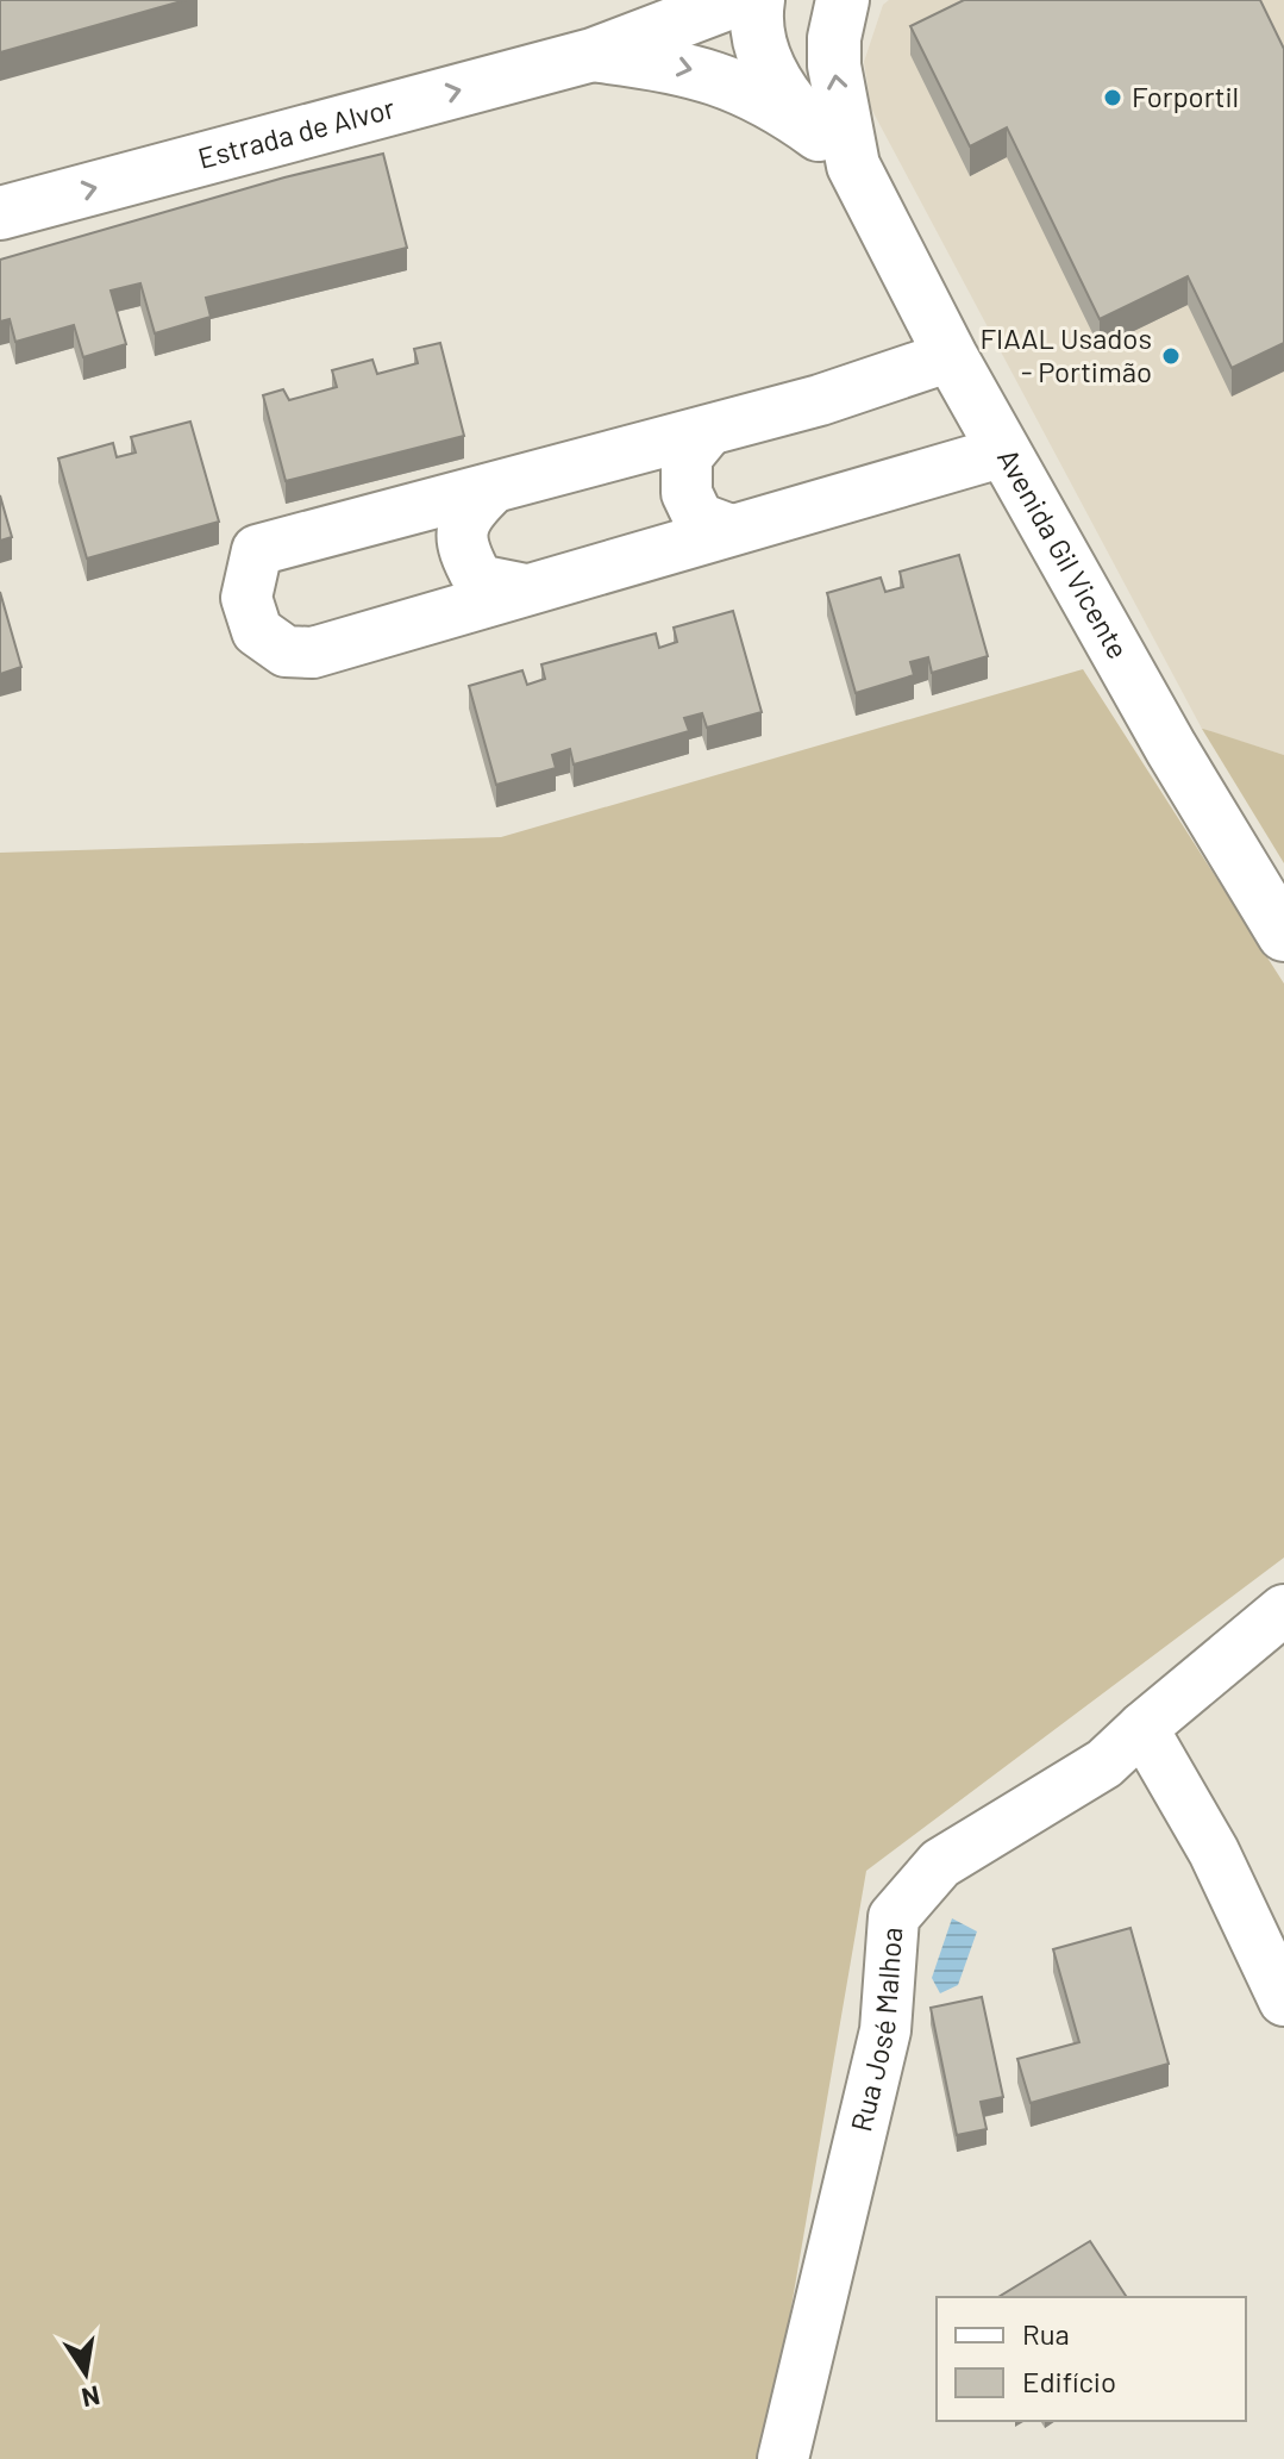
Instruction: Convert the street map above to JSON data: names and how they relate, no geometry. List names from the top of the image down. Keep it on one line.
{"streets":{"street":["Estrada de Alvor","Avenida Gil Vicente","Rua José Malhoa"]},"places":["Forportil","FIAAL Usados - Portimão"],"legend":["Rua","Edifício"],"north":"bottom"}
